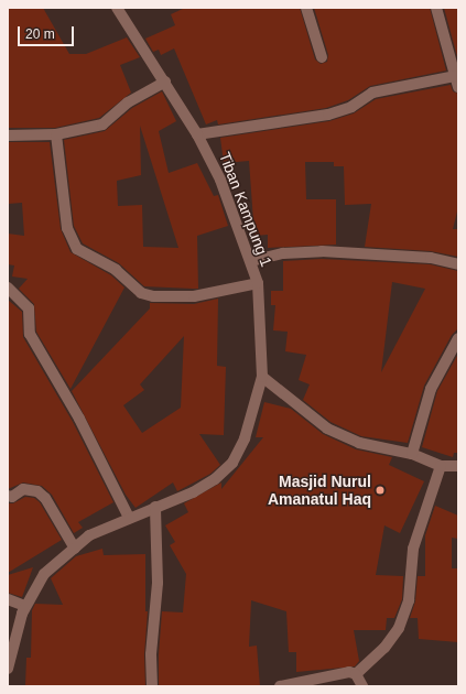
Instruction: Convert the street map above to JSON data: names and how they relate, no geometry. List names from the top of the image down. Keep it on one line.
{"streets":{"street":["Tiban Kampung 1"]},"places":["Masjid Nurul Amanatul Haq"],"scale_bar":"20 m"}
